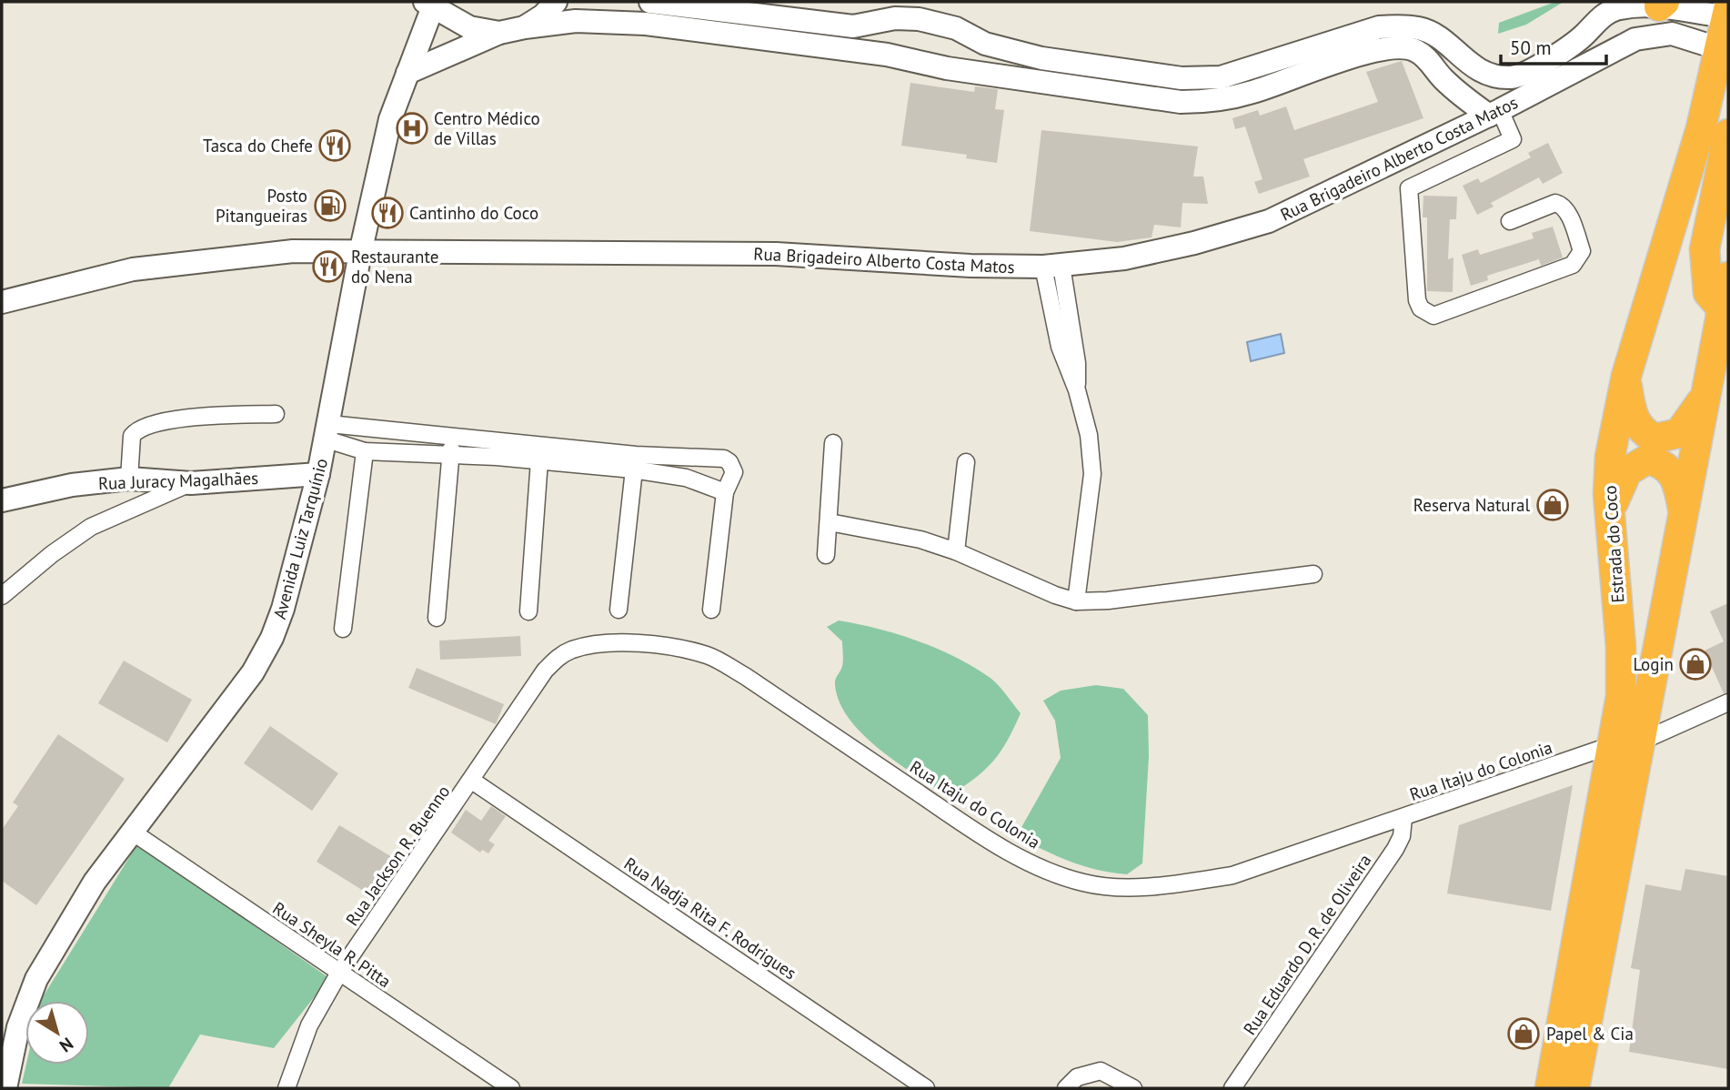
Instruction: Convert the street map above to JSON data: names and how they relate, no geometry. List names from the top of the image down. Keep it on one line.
{"streets":{"highway":["Estrada do Coco"],"street":["Rua Brigadeiro Alberto Costa Matos","Rua Juracy Magalhães","Avenida Luiz Tarquínio","Rua Itaju do Colonia","Rua Jackson R. Buenno","Rua Nadja Rita F. Rodrigues","Rua Sheyla R. Pitta","Rua Eduardo D. R. de Oliveira"]},"crossings":[["Rua Brigadeiro Alberto Costa Matos","Avenida Luiz Tarquínio"],["Rua Brigadeiro Alberto Costa Matos","Estrada do Coco"],["Rua Juracy Magalhães","Avenida Luiz Tarquínio"],["Avenida Luiz Tarquínio","Rua Sheyla R. Pitta"],["Estrada do Coco","Rua Itaju do Colonia"],["Rua Itaju do Colonia","Rua Jackson R. Buenno"],["Rua Itaju do Colonia","Rua Nadja Rita F. Rodrigues"],["Rua Itaju do Colonia","Rua Eduardo D. R. de Oliveira"],["Rua Jackson R. Buenno","Rua Nadja Rita F. Rodrigues"],["Rua Jackson R. Buenno","Rua Sheyla R. Pitta"]],"places":{"hospital":["Centro Médico de Villas"],"restaurant":["Tasca do Chefe","Cantinho do Coco","Restaurante do Nena"],"fuel station":["Posto Pitangueiras"],"shop":["Reserva Natural","Login","Papel & Cia"]},"scale_bar":"50 m","north":"bottom right"}
